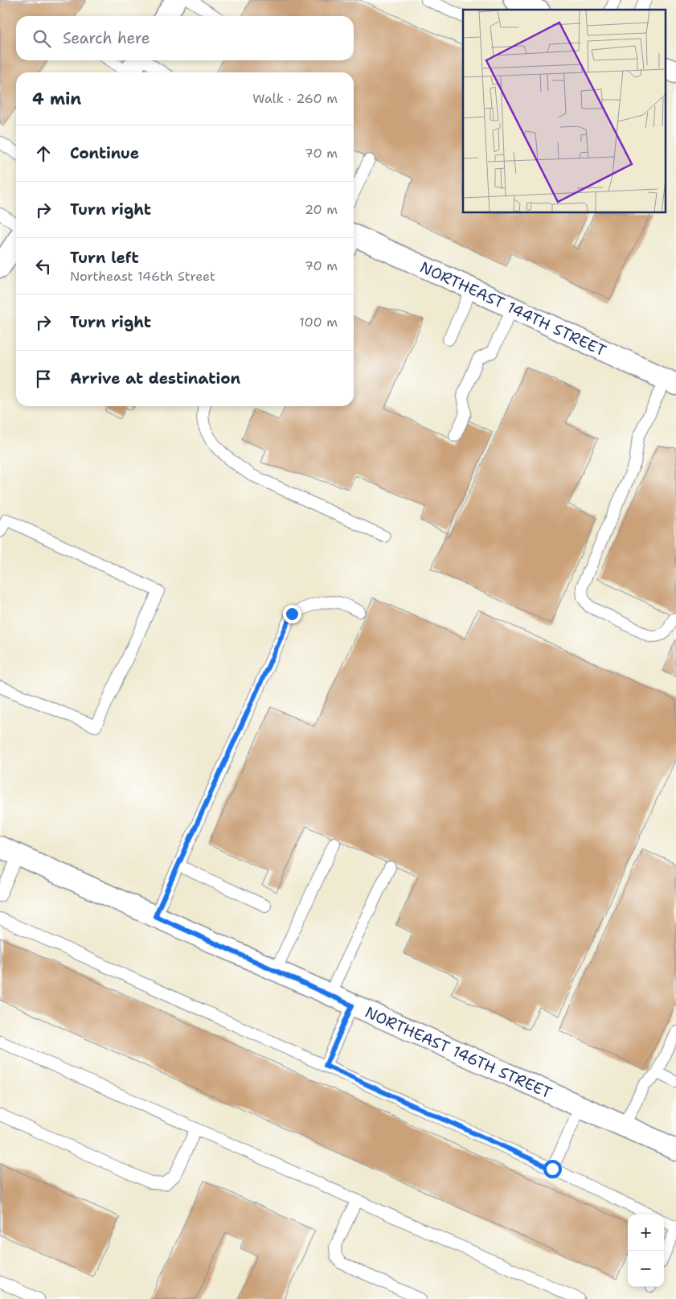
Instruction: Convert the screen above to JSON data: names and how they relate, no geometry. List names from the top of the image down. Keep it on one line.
{"streets":{"street":["NORTHEAST 144TH STREET","NORTHEAST 146TH STREET"]},"page":{"search":"Search here","heading":["4 min","Walk · 260 m"],"list":[["Continue","70 m"],["Turn right","20 m"],["Turn left","Northeast 146th Street","70 m"],["Turn right","100 m"],"Arrive at destination"],"map_buttons":["+","−"]}}
